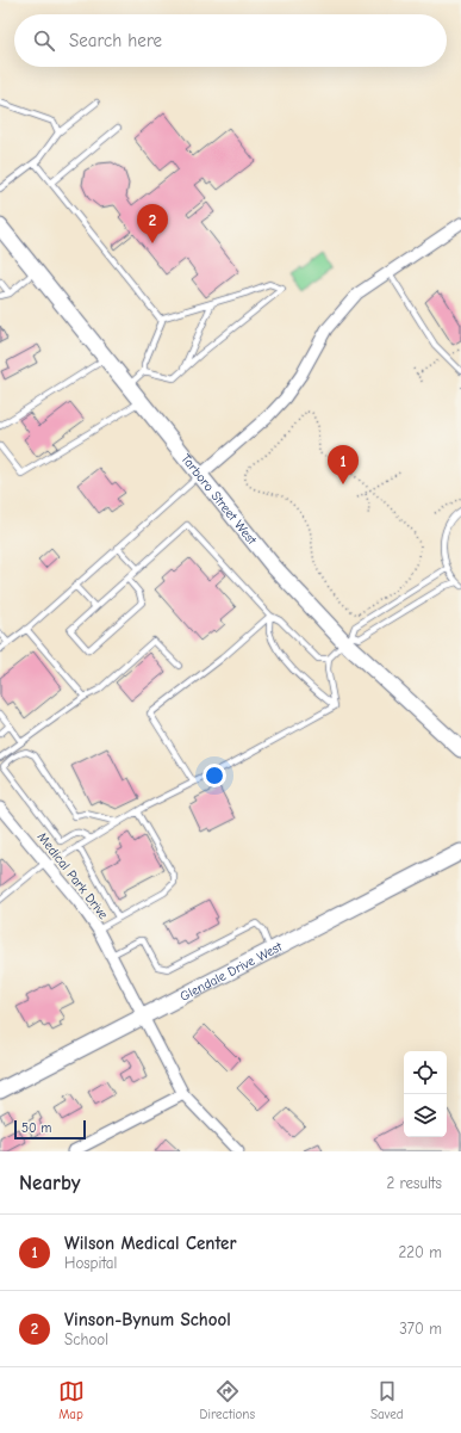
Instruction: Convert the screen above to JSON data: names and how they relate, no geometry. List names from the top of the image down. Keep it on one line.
{"streets":{"main road":["Tarboro Street West","Glendale Drive West"],"street":["Medical Park Drive"]},"crossings":[["Medical Park Drive","Glendale Drive West"]],"scale_bar":"50 m","page":{"search":"Search here","pins":["2","1"],"scale":"50 m","heading":["Nearby","2 results"],"list":[{"mark":"1","name":"Wilson Medical Center","note":"Hospital","value":"220 m"},{"mark":"2","name":"Vinson-Bynum School","note":"School","value":"370 m"}],"nav":["Map","Directions","Saved"]}}
